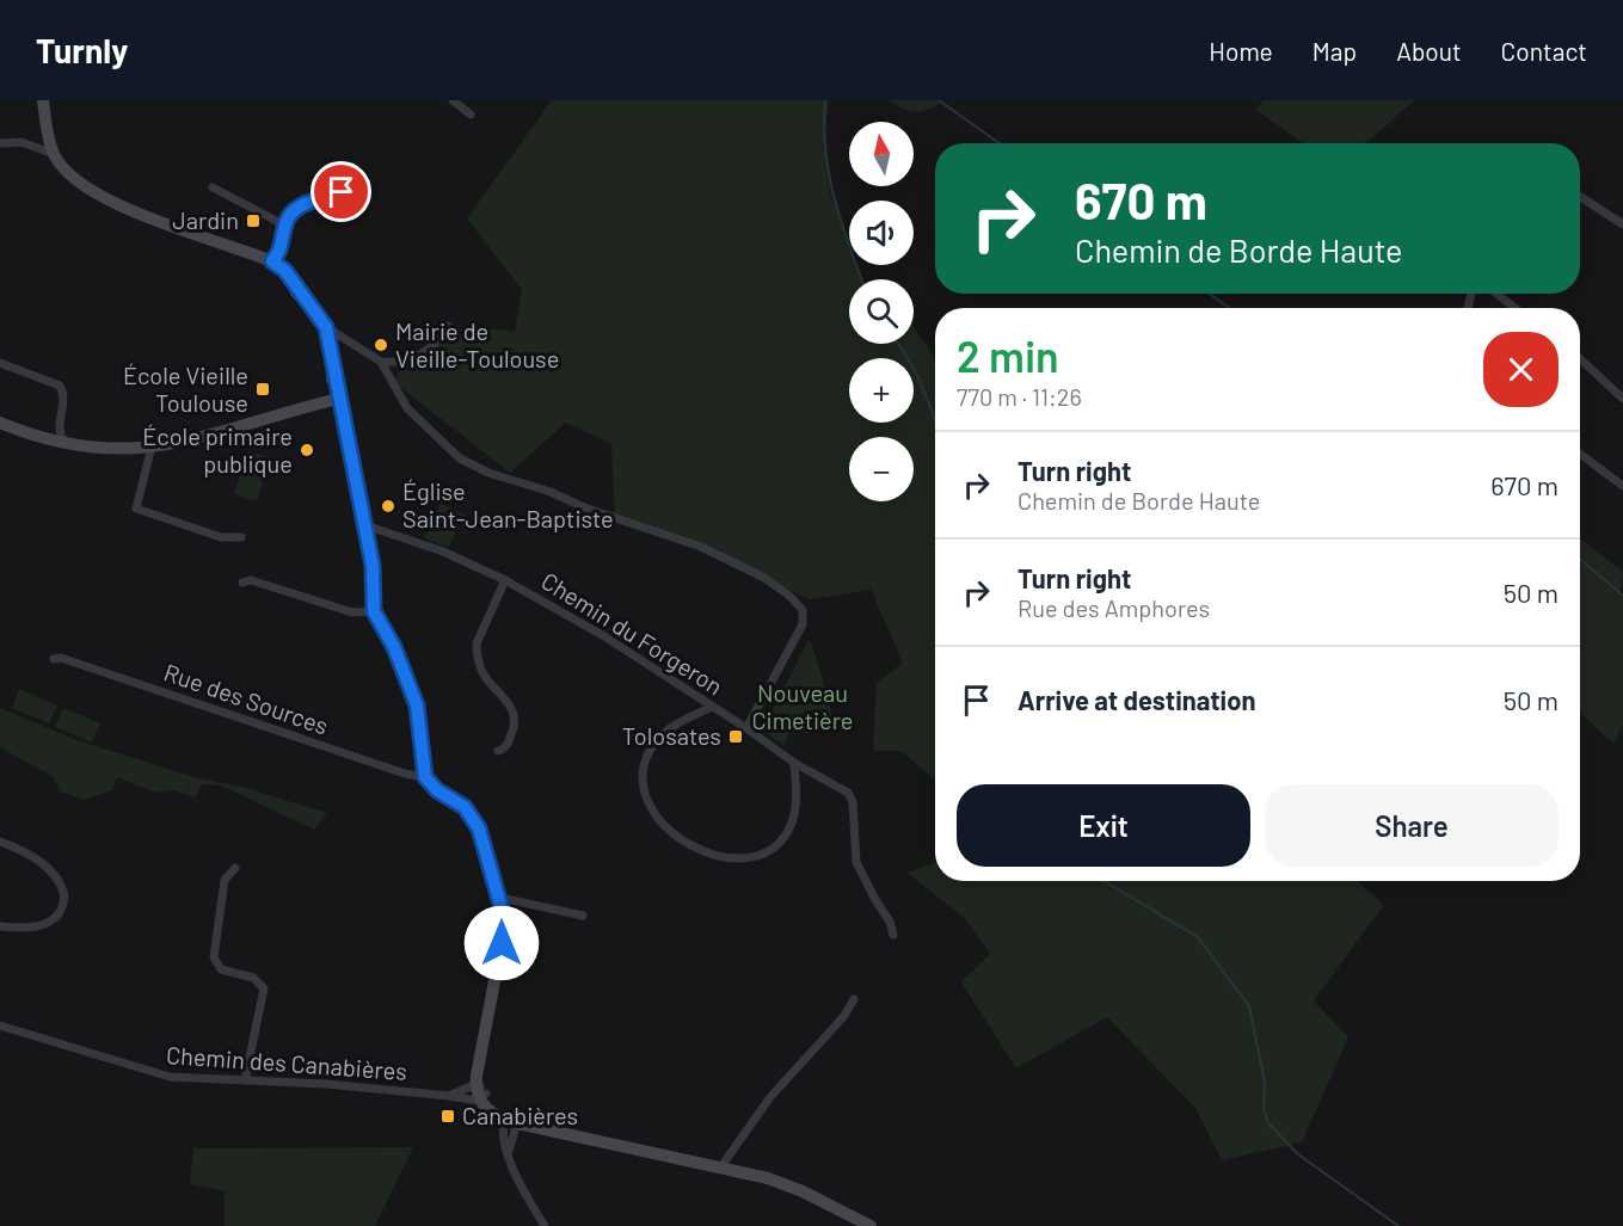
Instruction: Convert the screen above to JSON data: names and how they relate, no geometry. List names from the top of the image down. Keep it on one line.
{"streets":{"street":["Chemin du Forgeron","Rue des Sources","Chemin des Canabières"]},"parks":["Nouveau Cimetière"],"places":{"transit":["Jardin","École Vieille Toulouse","Tolosates","Canabières"],"other":["Mairie de Vieille-Toulouse","École primaire publique","Église Saint-Jean-Baptiste"]},"north":"top","page":{"header":"Turnly","nav":["Home","Map","About","Contact"],"map_buttons":["+","−"],"turn":["670 m","Chemin de Borde Haute"],"heading":["2 min","770 m · 11:26"],"list":[{"name":"Turn right","note":"Chemin de Borde Haute","value":"670 m"},{"name":"Turn right","note":"Rue des Amphores","value":"50 m"},{"name":"Arrive at destination","value":"50 m"}],"buttons":["Exit","Share"]}}
